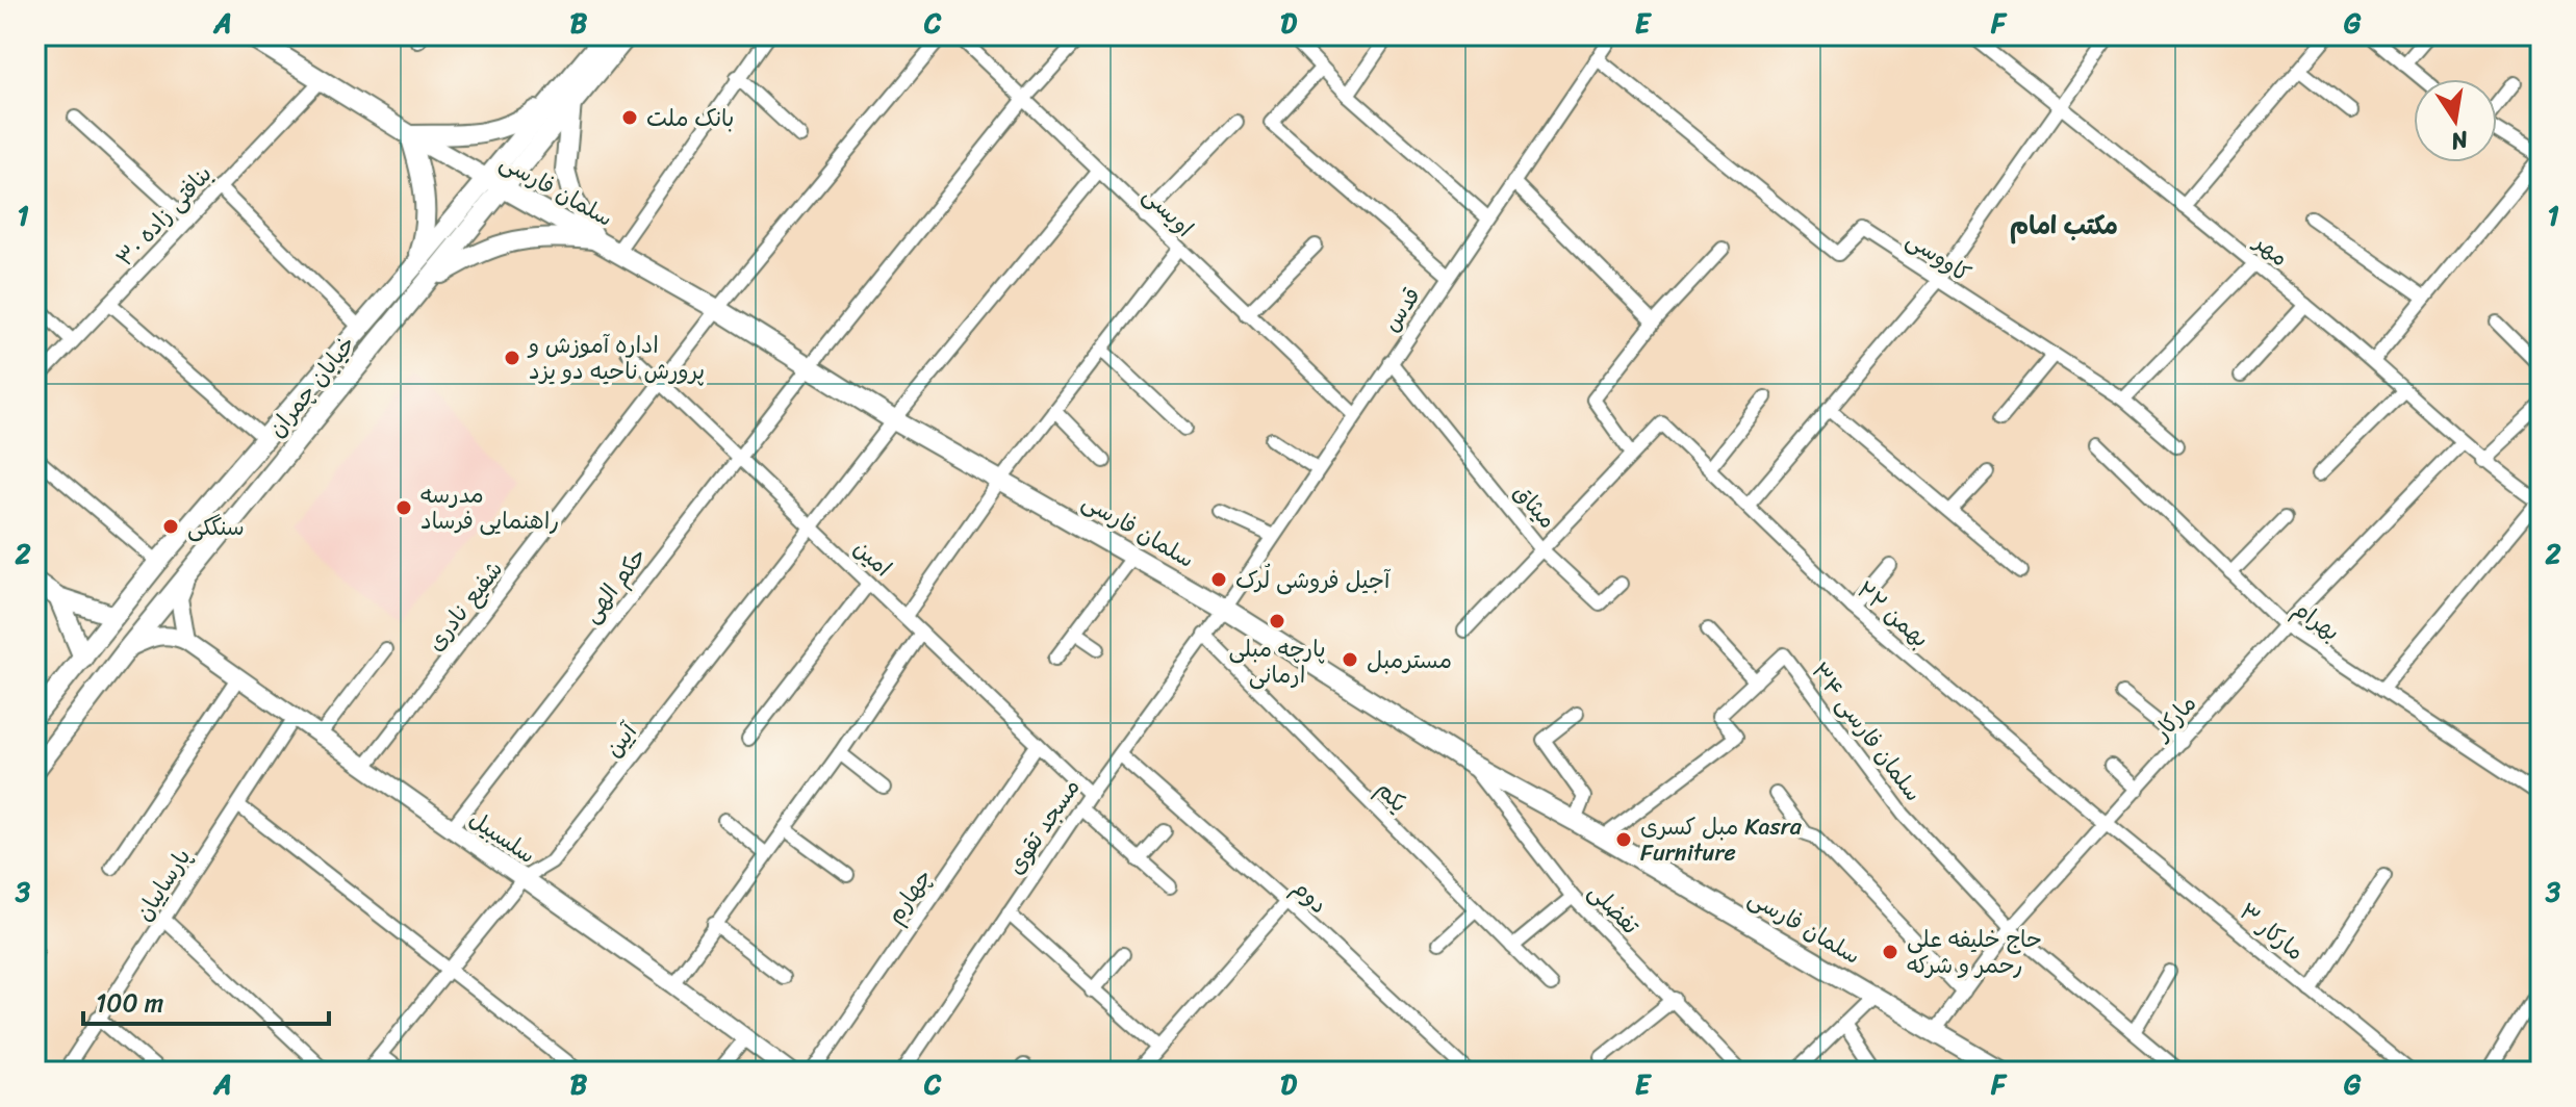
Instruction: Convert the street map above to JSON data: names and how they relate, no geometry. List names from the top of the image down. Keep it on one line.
{"streets":{"main road":["سلمان فارسی","خیابان چمران"],"street":["اویسی","بنافتی زاده ۳۰","مهر","کاووسی","قدس","میثاق","امین","حکم الهی","شفیع نادری","۲۲ بهمن","بهرام","مارکار","سلمان فارسی ۳۴","آیین","یکم","مسجد تقوی","سلسبیل","پارساییان","چهارم","دوم","تفضلی","مارکار ۳"]},"crossings":[["سلمان فارسی","بنافتی زاده ۳۰"],["سلمان فارسی","قدس"],["سلمان فارسی","خیابان چمران"],["سلمان فارسی","حکم الهی"],["سلمان فارسی","شفیع نادری"],["سلمان فارسی","مارکار"],["سلمان فارسی","سلمان فارسی ۳۴"],["سلمان فارسی","آیین"],["سلمان فارسی","مسجد تقوی"],["سلمان فارسی","تفضلی"],["اویسی","قدس"],["اویسی","حکم الهی"],["اویسی","آیین"],["مهر","مارکار"],["کاووسی","قدس"],["قدس","میثاق"],["قدس","مسجد تقوی"],["میثاق","۲۲ بهمن"],["امین","حکم الهی"],["امین","شفیع نادری"],["امین","آیین"],["امین","مسجد تقوی"],["امین","چهارم"],["حکم الهی","سلسبیل"],["شفیع نادری","سلسبیل"],["۲۲ بهمن","مارکار"],["۲۲ بهمن","مارکار ۳"],["بهرام","مارکار"],["مارکار","سلمان فارسی ۳۴"],["مارکار","مارکار ۳"],["آیین","سلسبیل"],["یکم","مسجد تقوی"],["مسجد تقوی","دوم"],["سلسبیل","پارساییان"]],"districts":["مکتب امام"],"places":["بانک ملت","اداره آموزش و پرورش ناحیه دو یزد","مدرسه راهنمایی فرساد","سنگکی","آجیل فروشی لُرک","پارچه مبلی ارمانی","مسترمبل","مبل کسری Kasra Furniture","حاج خلیفه علی رحمر و شرکه"],"scale_bar":"100 m","north":"bottom","grid":{"columns":["A","B","C","D","E","F","G"],"rows":["1","2","3"]}}
